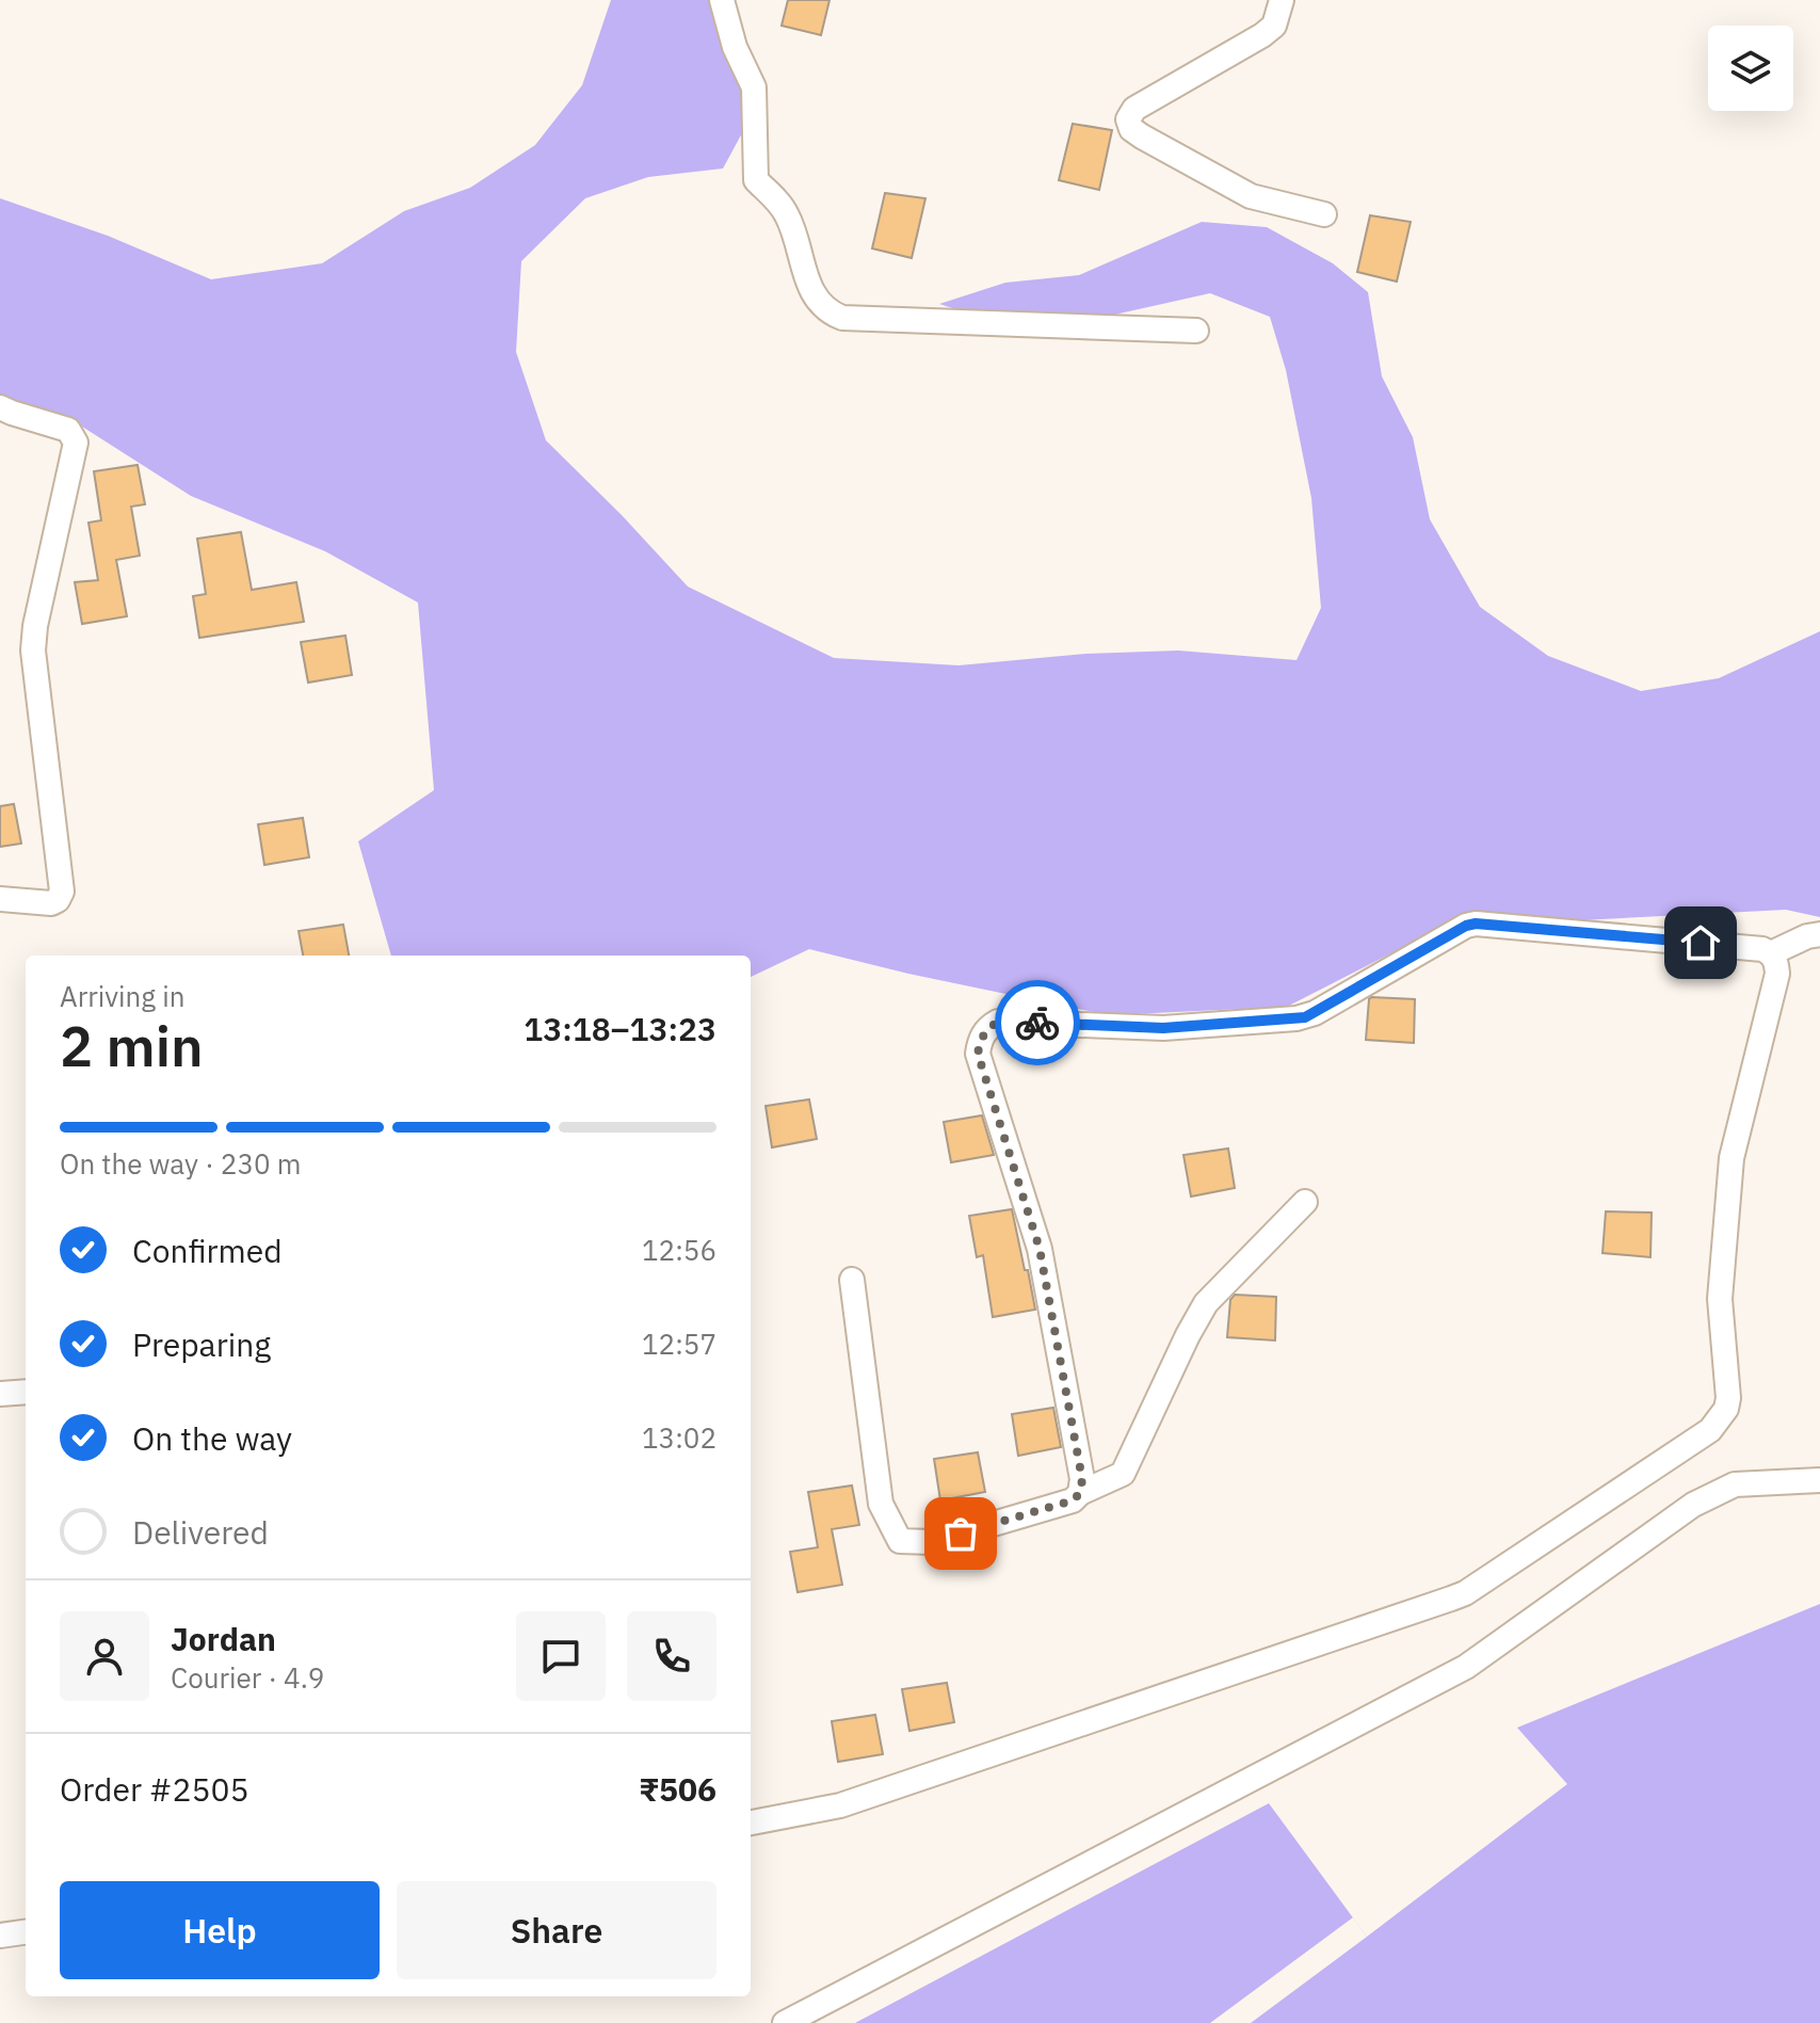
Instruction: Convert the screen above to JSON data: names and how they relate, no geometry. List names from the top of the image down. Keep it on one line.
{"page":{"heading":["2 min","Arriving in","13:18–13:23"],"panel":["Jordan","Courier · 4.9","Order #2505","₹506"],"bar":"On the way · 230 m","list":[["Confirmed","12:56"],["Preparing","12:57"],["On the way","13:02"],"Delivered"],"buttons":["Help","Share"]}}
